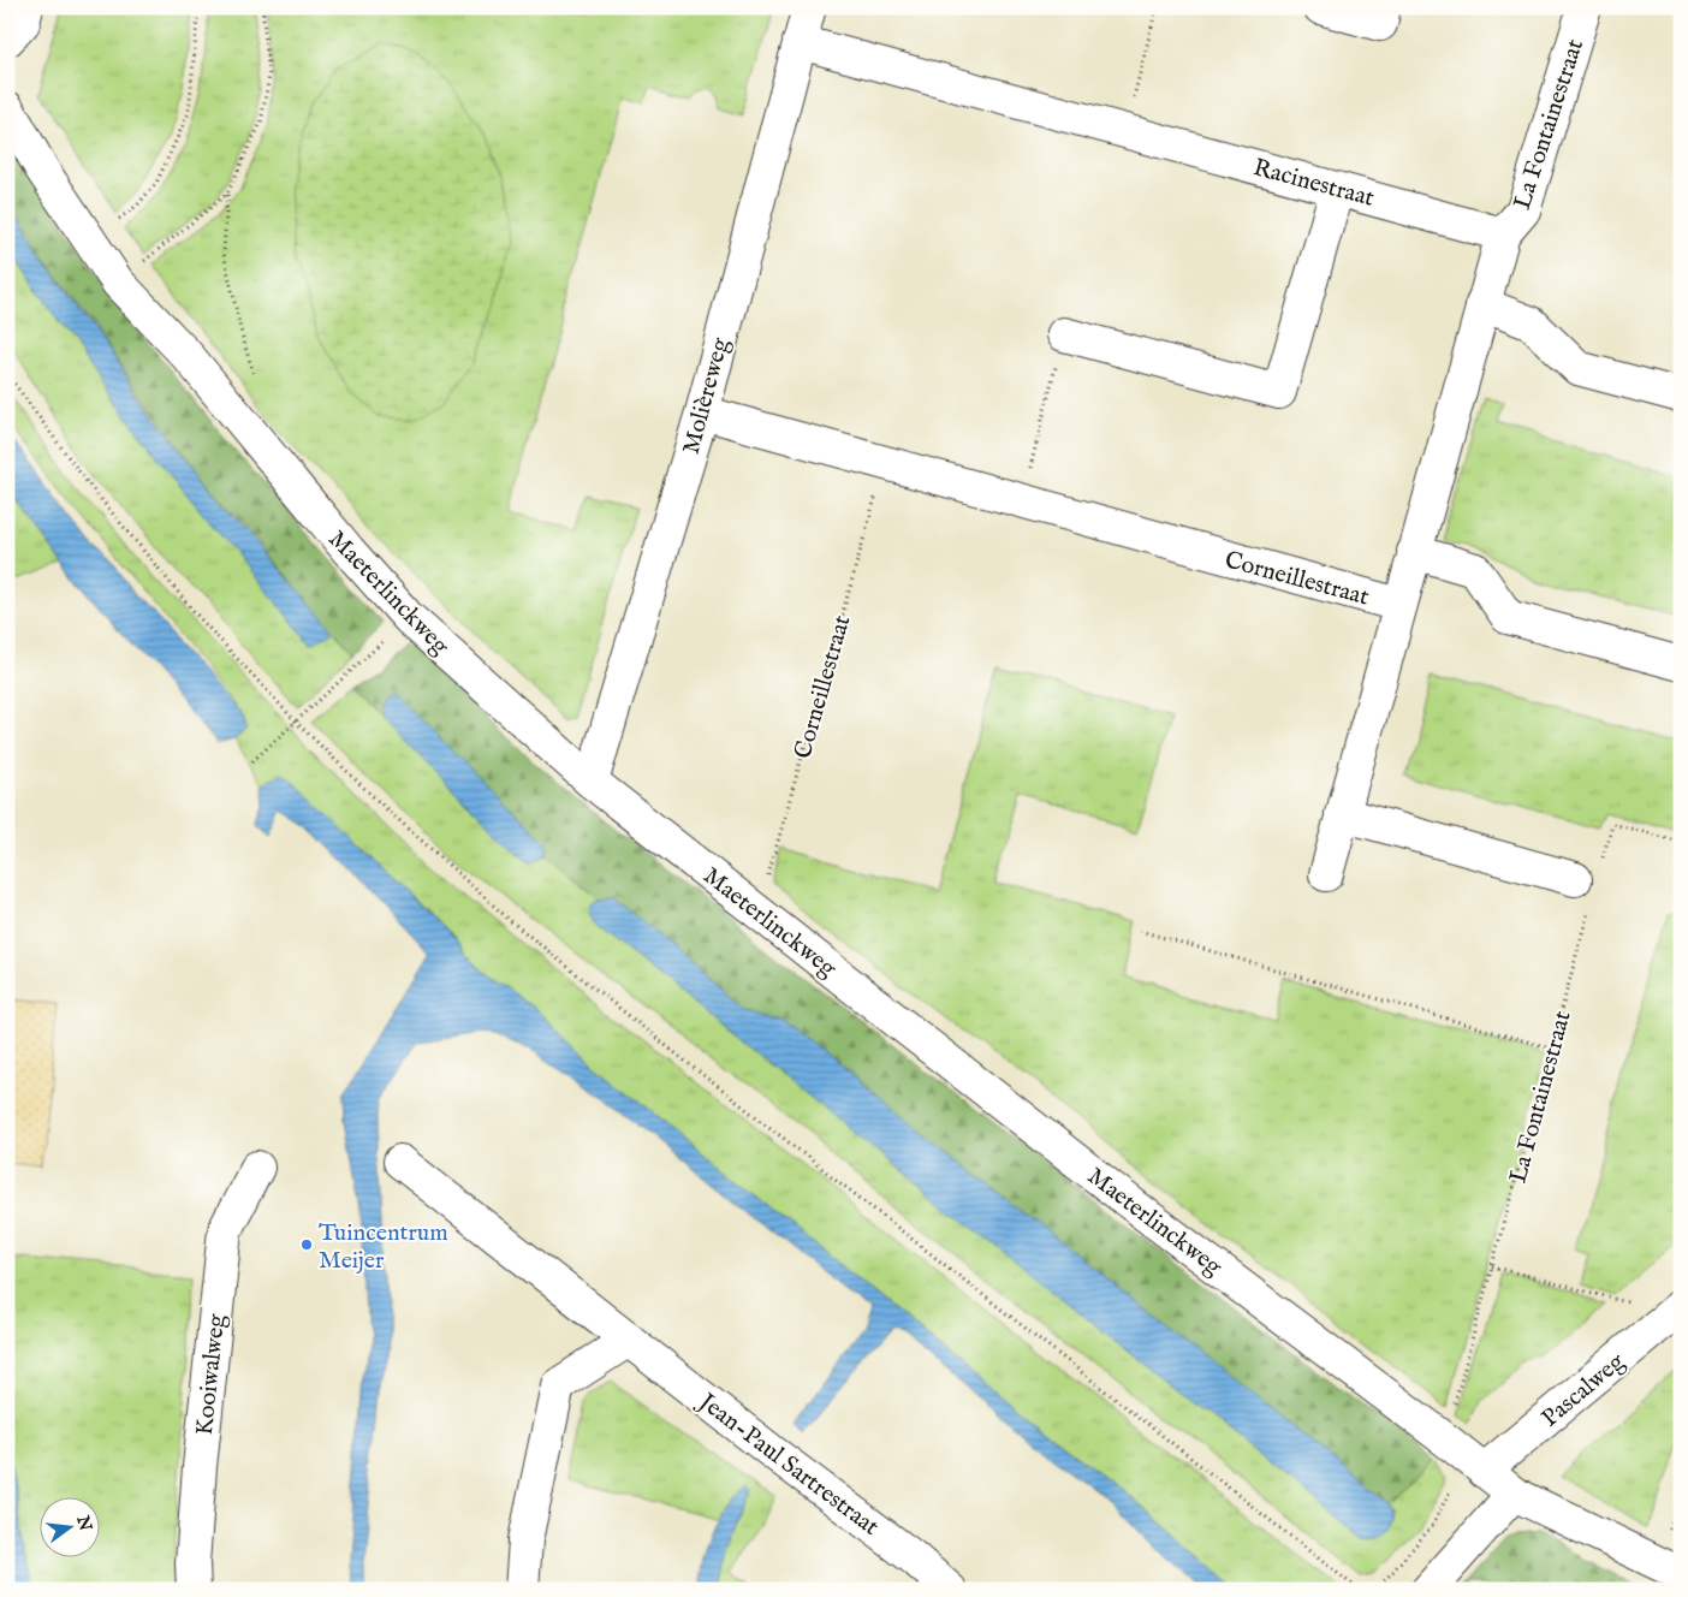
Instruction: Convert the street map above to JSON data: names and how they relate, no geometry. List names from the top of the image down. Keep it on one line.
{"streets":{"street":["La Fontainestraat","Racinestraat","Molièreweg","Corneillestraat","Maeterlinckweg","Kooiwalweg","Pascalweg","Jean-Paul Sartrestraat"]},"crossings":[["La Fontainestraat","Racinestraat"],["La Fontainestraat","Corneillestraat"],["La Fontainestraat","Maeterlinckweg"],["Racinestraat","Molièreweg"],["Molièreweg","Corneillestraat"],["Molièreweg","Maeterlinckweg"],["Corneillestraat","Maeterlinckweg"],["Maeterlinckweg","Pascalweg"]],"places":["Tuincentrum Meijer"],"north":"right"}
